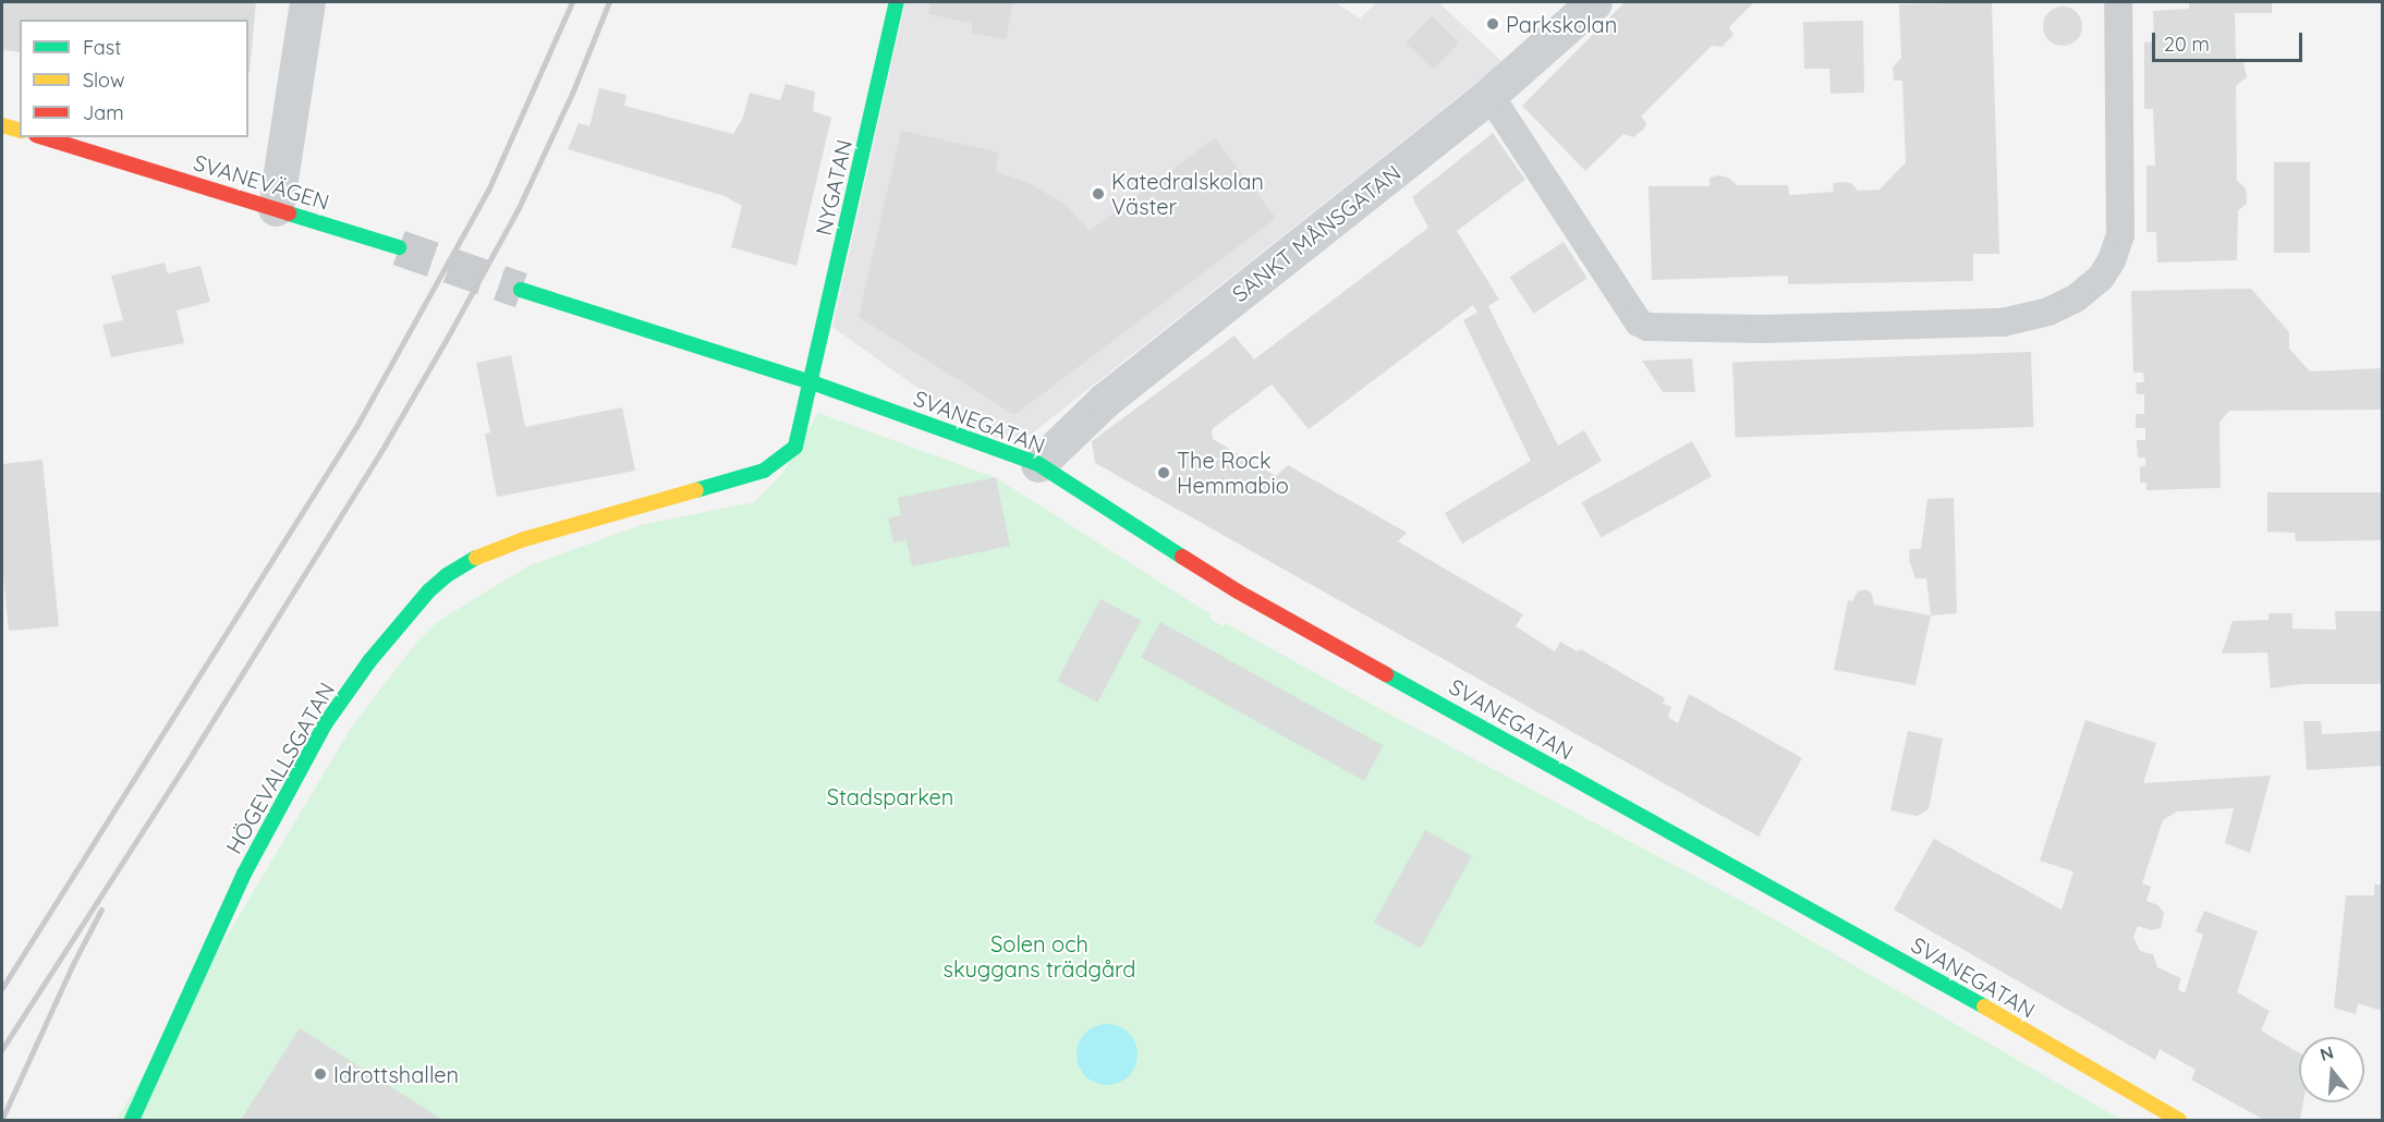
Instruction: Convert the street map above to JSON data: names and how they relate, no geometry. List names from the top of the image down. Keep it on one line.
{"streets":{"street":["SVANEVÄGEN","NYGATAN","SANKT MÅNSGATAN","SVANEGATAN","HÖGEVALLSGATAN"]},"crossings":[["NYGATAN","SVANEGATAN"],["NYGATAN","HÖGEVALLSGATAN"],["SANKT MÅNSGATAN","SVANEGATAN"],["SVANEGATAN","HÖGEVALLSGATAN"]],"parks":["Stadsparken","Solen och skuggans trädgård"],"places":["Parkskolan","Katedralskolan Väster","The Rock Hemmabio","Idrottshallen"],"legend":["Fast","Slow","Jam"],"scale_bar":"20 m","north":"top"}
